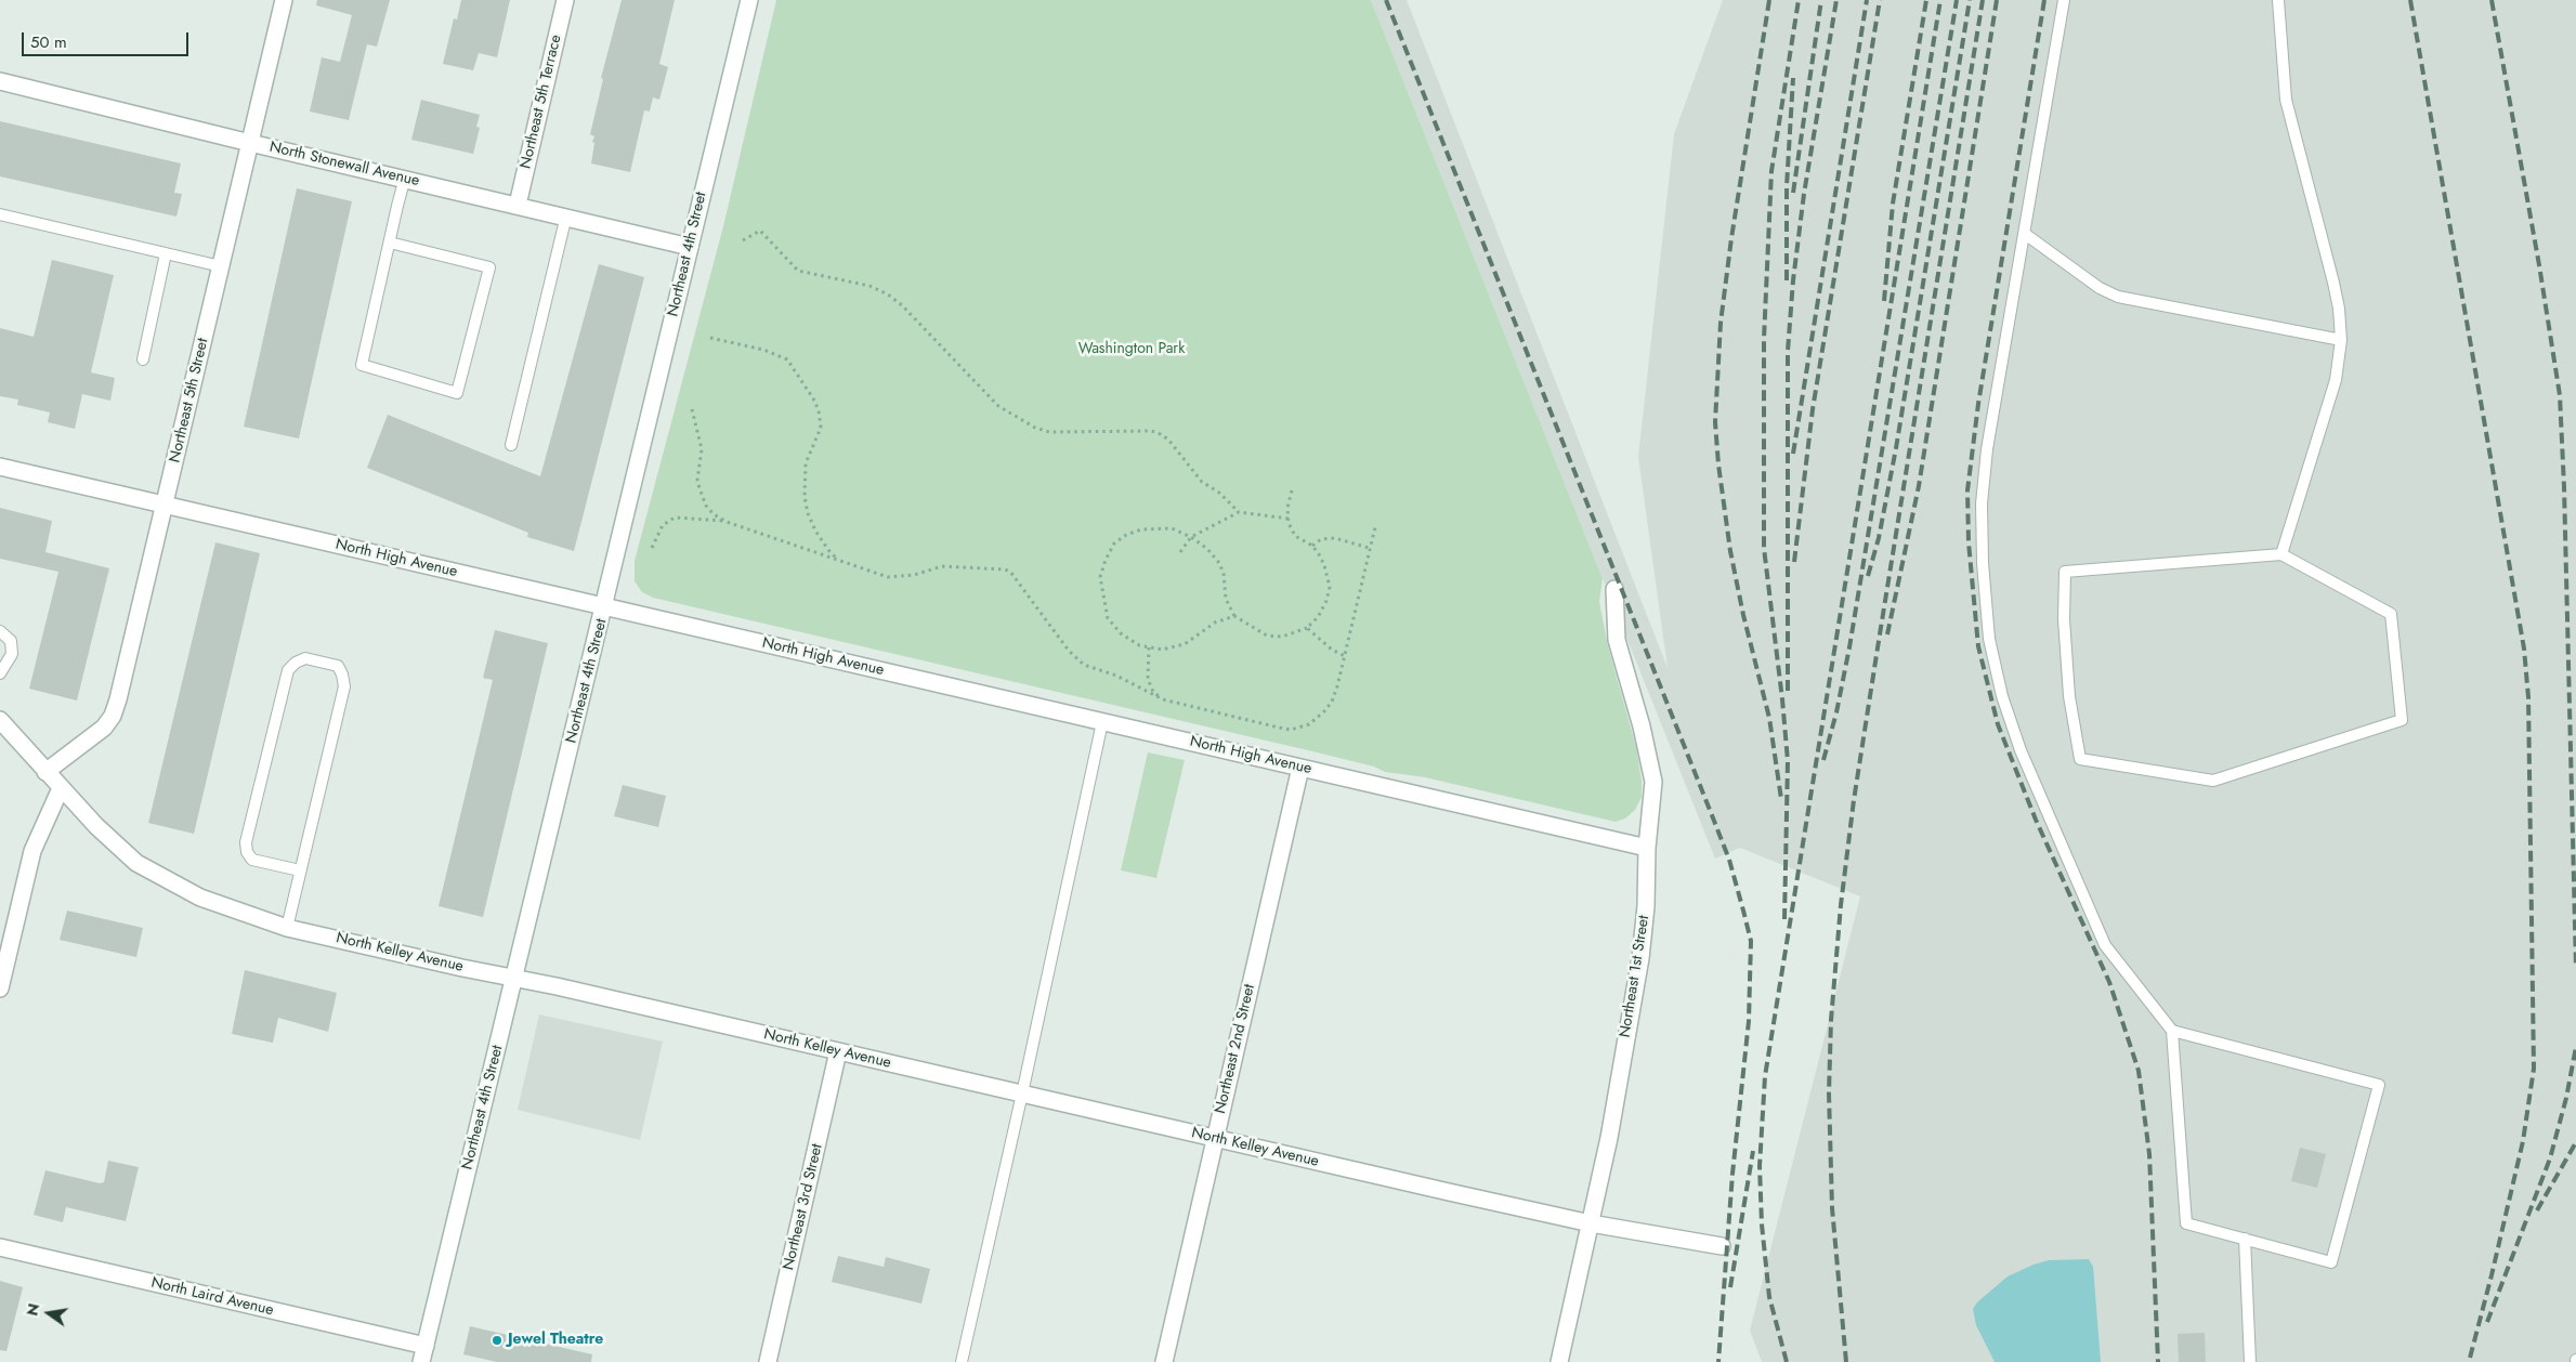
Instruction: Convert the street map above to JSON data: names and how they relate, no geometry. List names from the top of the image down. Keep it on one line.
{"streets":{"street":["Northeast 5th Terrace","North Stonewall Avenue","Northeast 4th Street","Northeast 5th Street","North High Avenue","North Kelley Avenue","Northeast 1st Street","Northeast 2nd Street","Northeast 3rd Street","North Laird Avenue"]},"crossings":[["Northeast 5th Terrace","North Stonewall Avenue"],["North Stonewall Avenue","Northeast 4th Street"],["North Stonewall Avenue","Northeast 5th Street"],["Northeast 4th Street","North High Avenue"],["Northeast 4th Street","North Kelley Avenue"],["Northeast 4th Street","North Laird Avenue"],["Northeast 5th Street","North High Avenue"],["Northeast 5th Street","North Kelley Avenue"],["North High Avenue","Northeast 1st Street"],["North High Avenue","Northeast 2nd Street"],["North Kelley Avenue","Northeast 1st Street"],["North Kelley Avenue","Northeast 2nd Street"],["North Kelley Avenue","Northeast 3rd Street"]],"parks":["Washington Park"],"places":["Jewel Theatre"],"scale_bar":"50 m","north":"left"}
